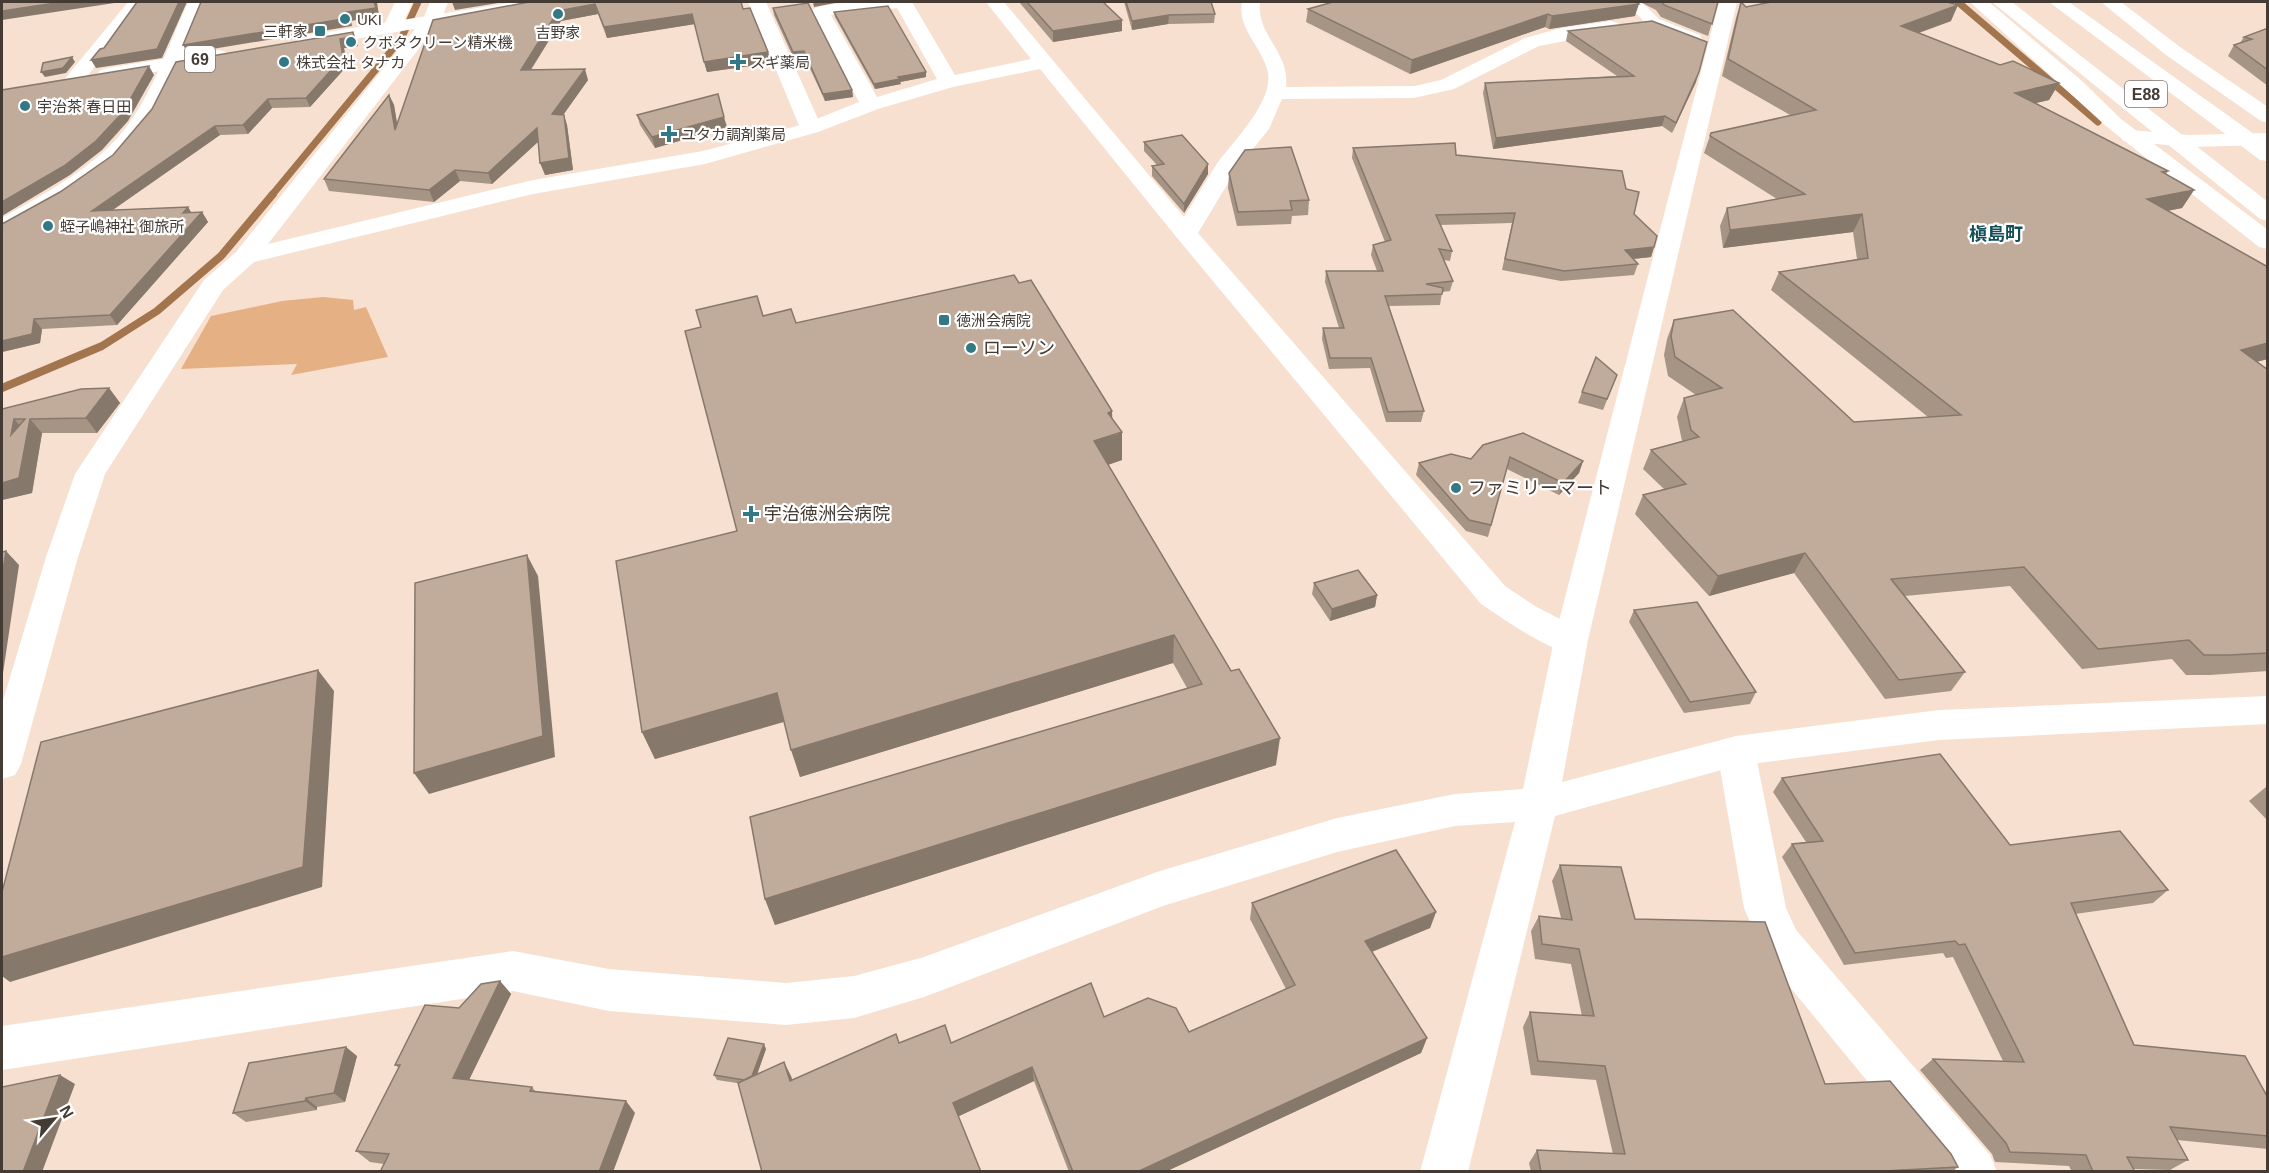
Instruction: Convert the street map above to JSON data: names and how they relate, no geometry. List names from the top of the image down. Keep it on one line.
{"streets":{"main road":["69","E88"]},"districts":["槇島町"],"places":{"other":["吉野家","UKI","クボタクリーン精米機","株式会社 タナカ","宇治茶 春日田","蛭子嶋神社 御旅所","ローソン","ファミリーマート"],"transit":["三軒家","徳洲会病院"],"health":["スギ薬局","ユタカ調剤薬局","宇治徳洲会病院"]},"north":"top right"}
